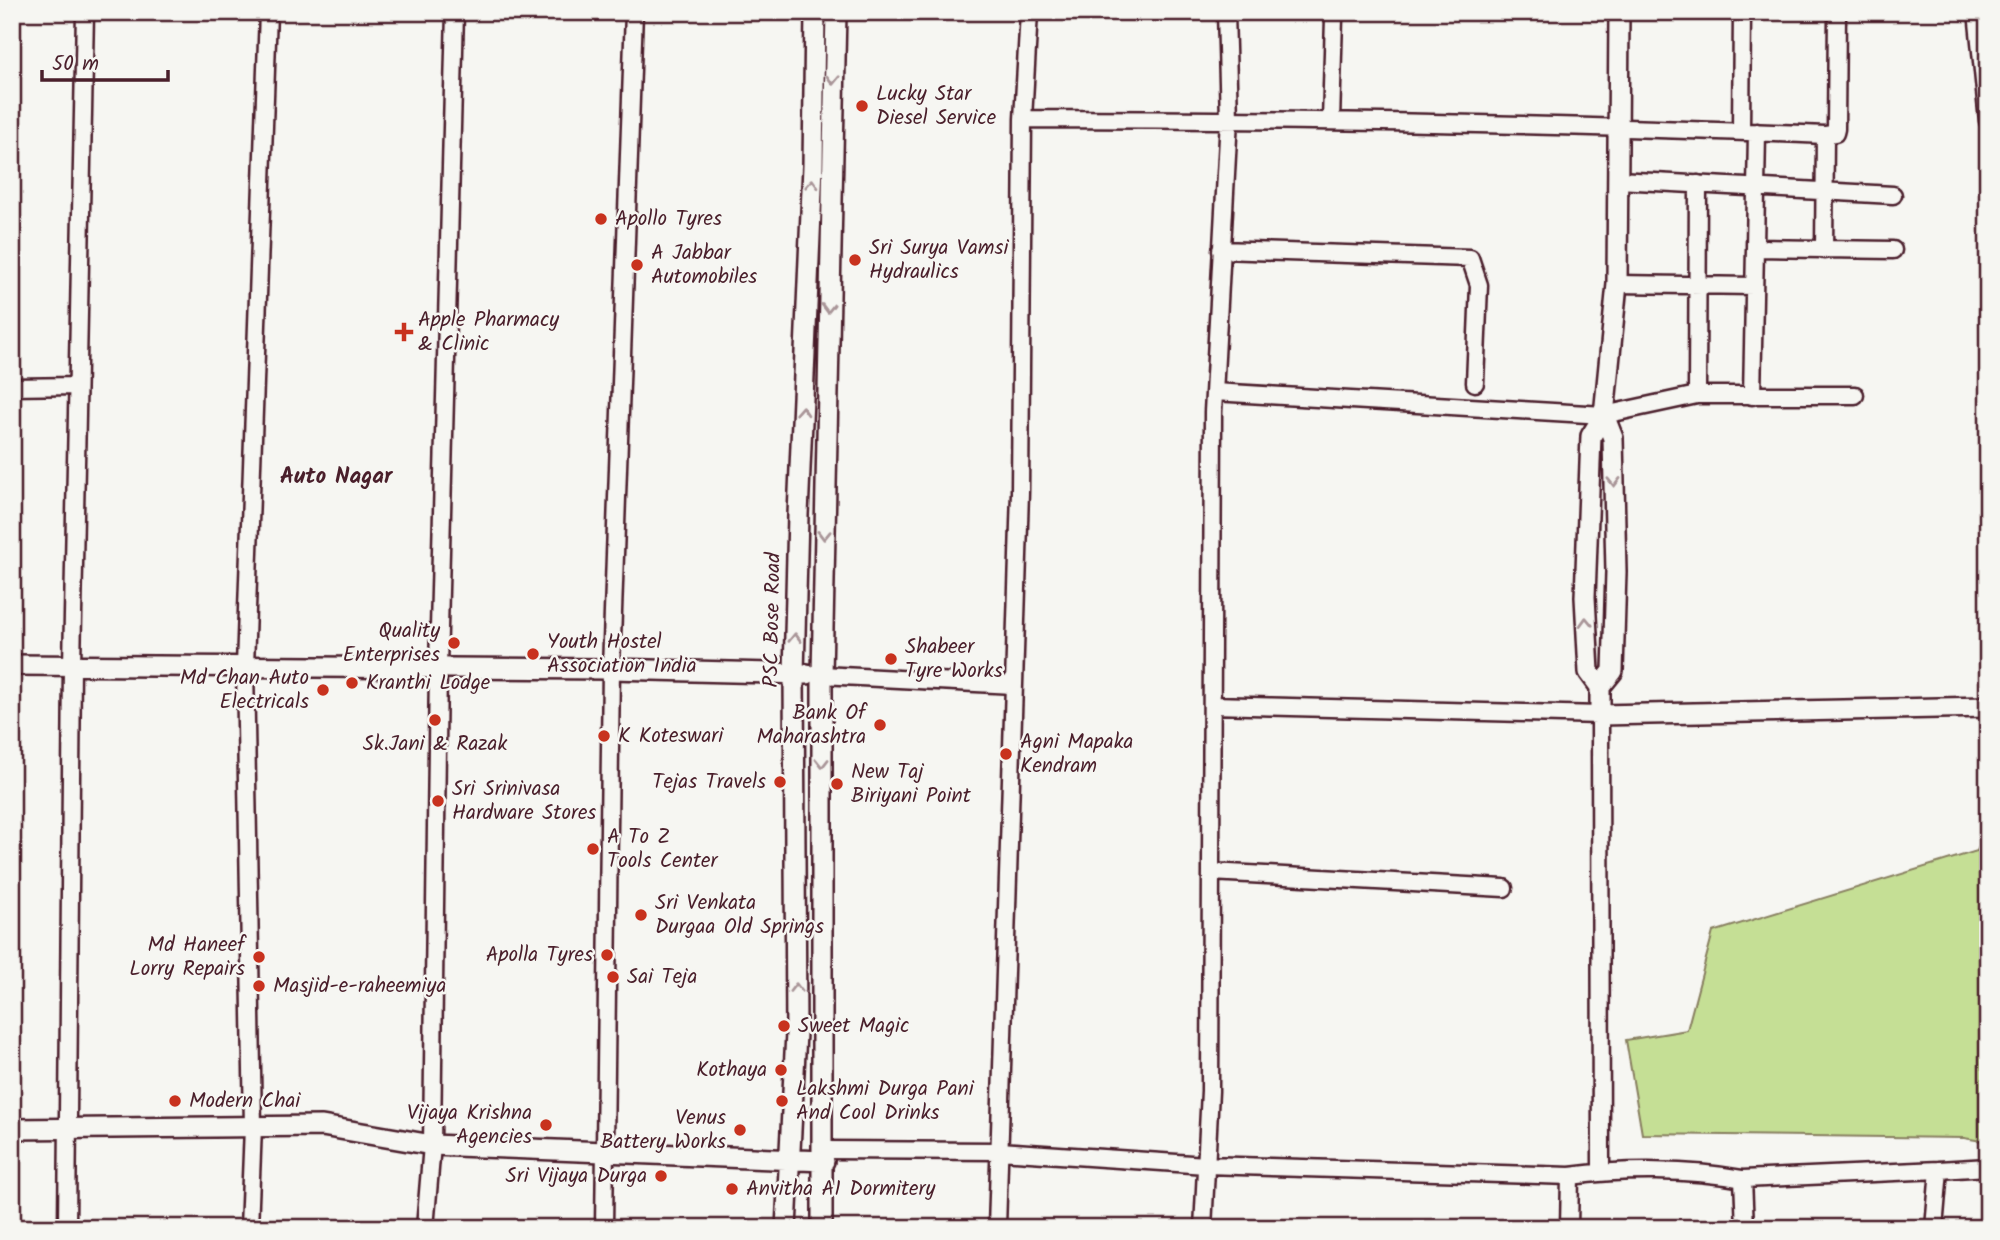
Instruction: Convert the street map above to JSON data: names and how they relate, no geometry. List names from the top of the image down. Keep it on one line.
{"streets":{"street":["PSC Bose Road"]},"districts":["Auto Nagar"],"places":{"other":["Lucky Star Diesel Service","Apollo Tyres","Sri Surya Vamsi Hydraulics","A Jabbar Automobiles","Quality Enterprises","Youth Hostel Association India","Shabeer Tyre Works","Kranthi Lodge","Md Chan Auto Electricals","Sk.Jani & Razak","Bank Of Maharashtra","K Koteswari","Agni Mapaka Kendram","Tejas Travels","New Taj Biriyani Point","Sri Srinivasa Hardware Stores","A To Z Tools Center","Sri Venkata Durgaa Old Springs","Apolla Tyres","Md Haneef Lorry Repairs","Sai Teja","Masjid-e-raheemiya","Sweet Magic","Kothaya","Modern Chai","Lakshmi Durga Pani And Cool Drinks","Vijaya Krishna Agencies","Venus Battery Works","Sri Vijaya Durga","Anvitha A1 Dormitery"],"health":["Apple Pharmacy & Clinic"]},"scale_bar":"50 m"}
